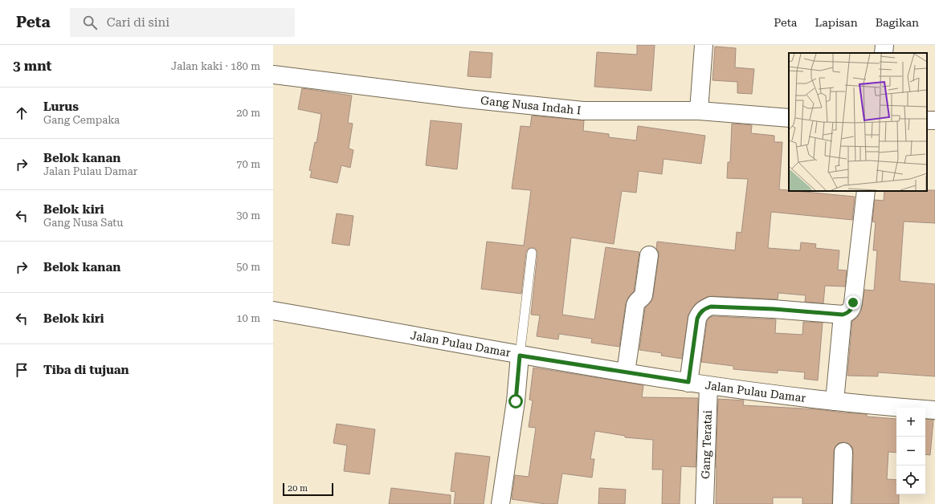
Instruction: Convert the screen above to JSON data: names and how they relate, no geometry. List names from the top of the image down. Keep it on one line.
{"streets":{"street":["Gang Nusa Indah I","Jalan Pulau Damar","Gang Teratai"]},"crossings":[["Jalan Pulau Damar","Gang Teratai"]],"scale_bar":"20 m","page":{"header":"Peta","search":"Cari di sini","nav":["Peta","Lapisan","Bagikan"],"heading":["3 mnt","Jalan kaki · 180 m"],"list":[["Lurus","Gang Cempaka","20 m"],["Belok kanan","Jalan Pulau Damar","70 m"],["Belok kiri","Gang Nusa Satu","30 m"],["Belok kanan","50 m"],["Belok kiri","10 m"],"Tiba di tujuan"],"map_buttons":["+","−"],"scale":"20 m"}}
